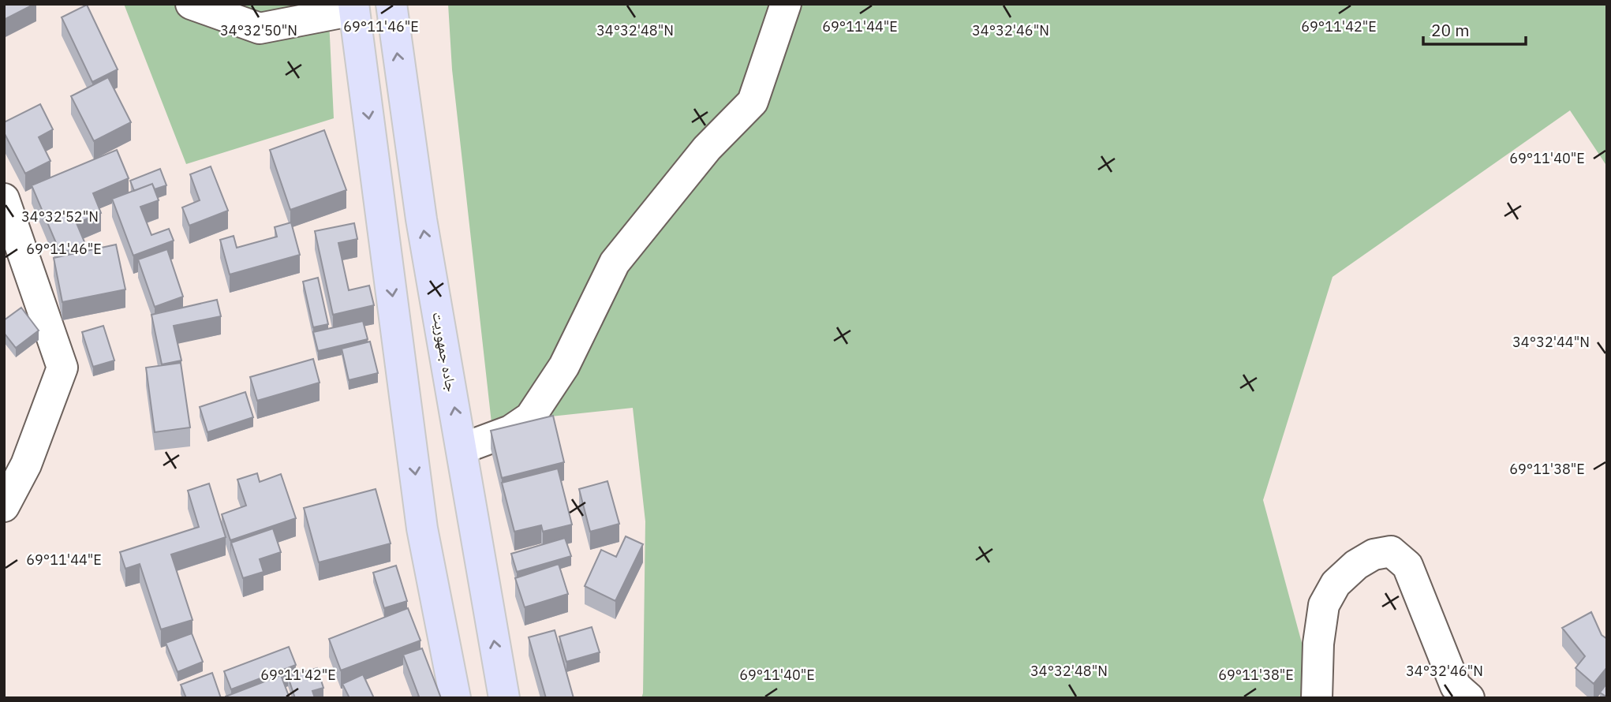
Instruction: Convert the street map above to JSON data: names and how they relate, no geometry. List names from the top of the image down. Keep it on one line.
{"streets":{"main road":["جاده جمهوریت"]},"scale_bar":"20 m","coordinates":["69°11'46\"E","69°11'44\"E","69°11'42\"E","34°32'50\"N","34°32'46\"N","34°32'48\"N","69°11'40\"E","34°32'52\"N","34°32'44\"N","69°11'38\"E"]}
